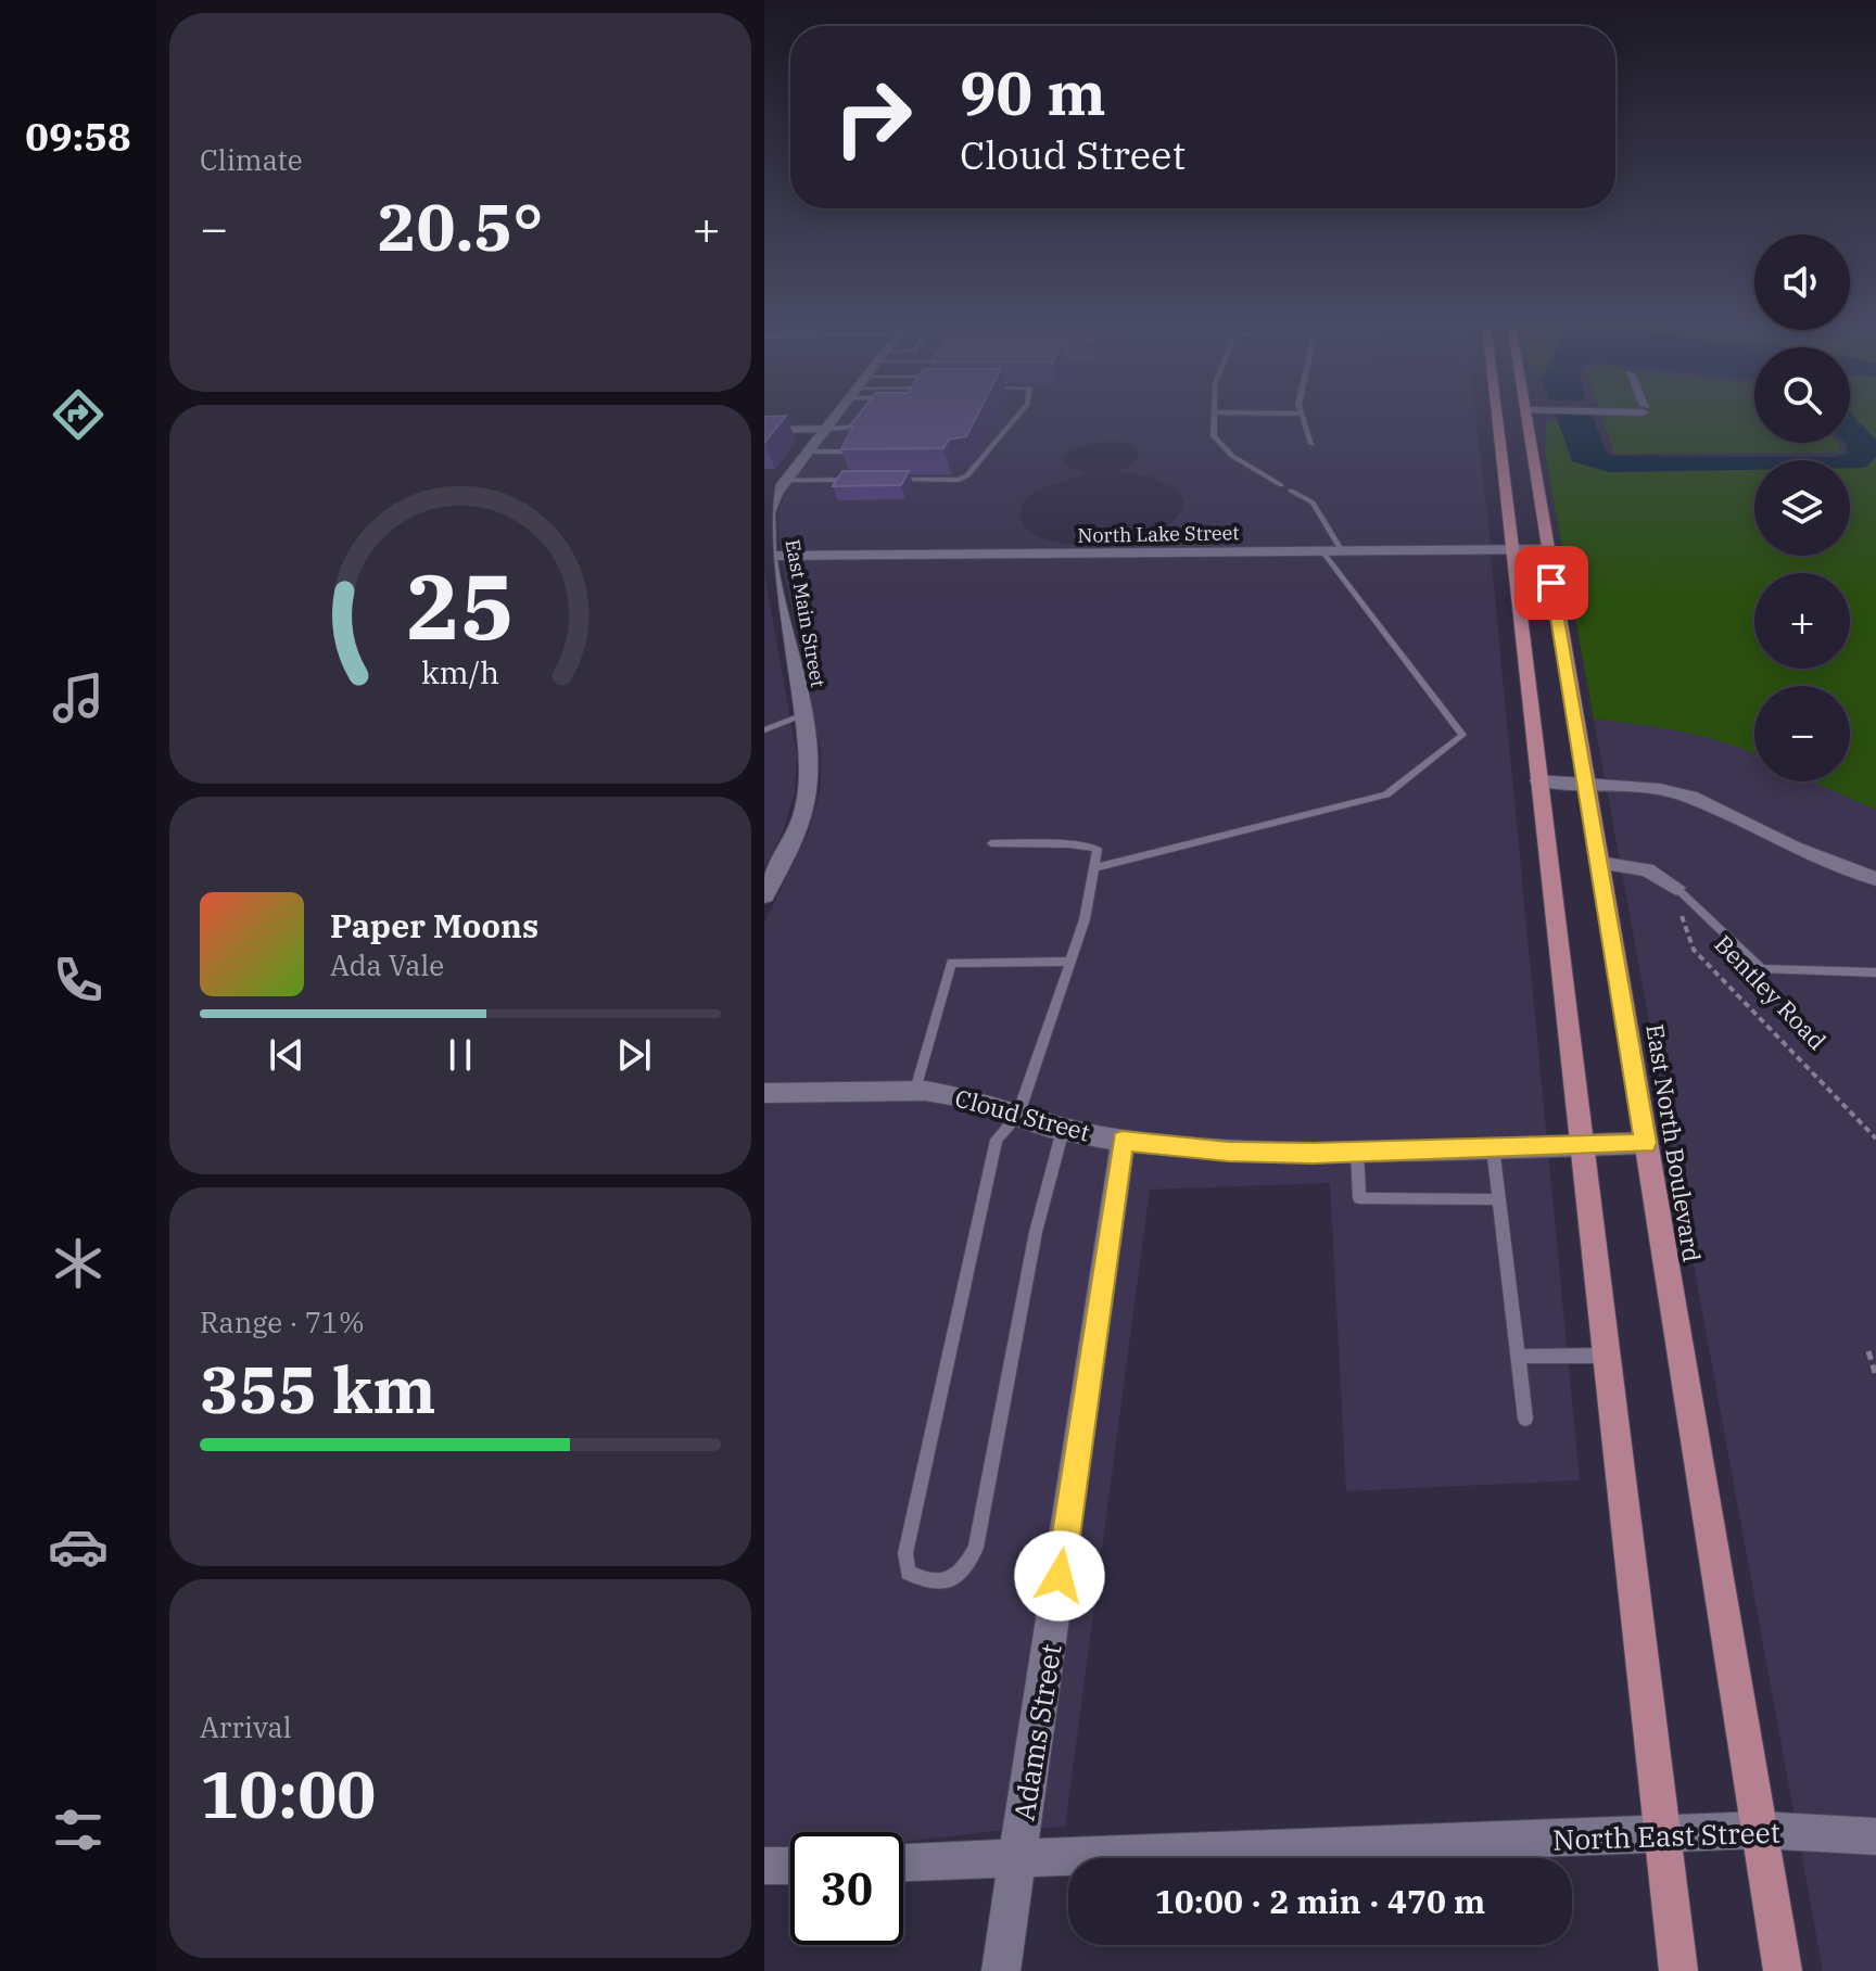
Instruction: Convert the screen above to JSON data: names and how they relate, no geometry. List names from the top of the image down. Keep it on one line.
{"streets":{"main road":["East North Boulevard"],"street":["North Lake Street","East Main Street","Cloud Street","Adams Street","North East Street"],"path":["Bentley Road"]},"crossings":[["North Lake Street","East Main Street"],["North Lake Street","East North Boulevard"],["Cloud Street","East North Boulevard"],["Cloud Street","Adams Street"],["East North Boulevard","North East Street"],["Adams Street","North East Street"]],"page":{"tabs":"09:58","tile":["Climate",["Range · 71%","355 km"],["Arrival","10:00"]],"turn":["90 m","Cloud Street"],"heat":["−","20.5°","+"],"map_buttons":["+","−"],"song":["Paper Moons","Ada Vale"],"limit":"30","trip":"10:00 · 2 min · 470 m","gauge":["25","km/h"]}}
